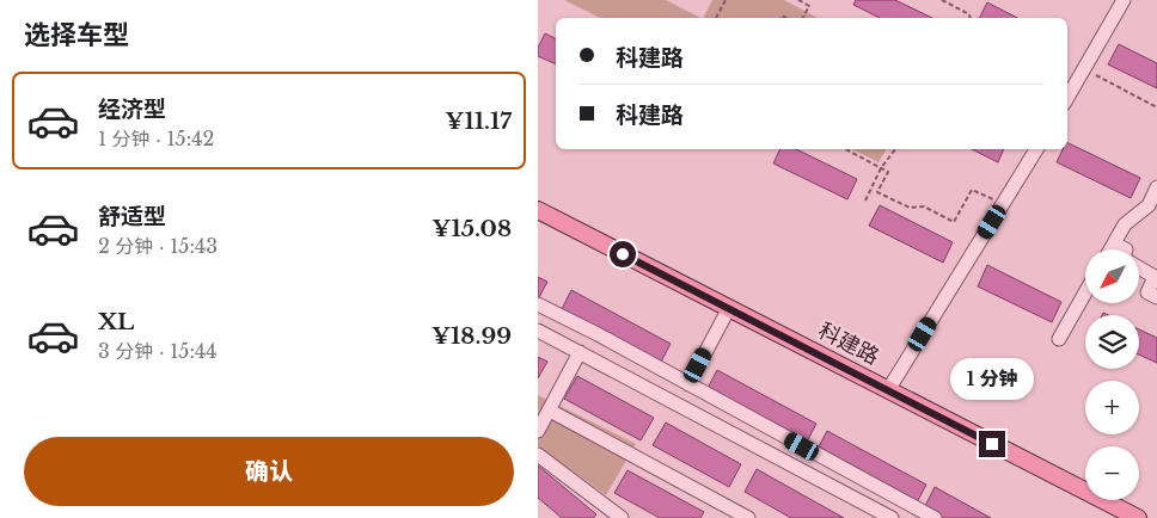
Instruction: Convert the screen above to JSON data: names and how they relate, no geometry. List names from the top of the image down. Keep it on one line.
{"streets":{"main road":["科建路"]},"north":"bottom left","page":{"heading":"选择车型","banner":["科建路","科建路"],"list":[{"name":"经济型","note":"1 分钟 · 15:42","value":"¥11.17"},{"name":"舒适型","note":"2 分钟 · 15:43","value":"¥15.08"},{"name":"XL","note":"3 分钟 · 15:44","value":"¥18.99"}],"map_buttons":["+","−"],"bubble":"1 分钟","buttons":"确认"}}
